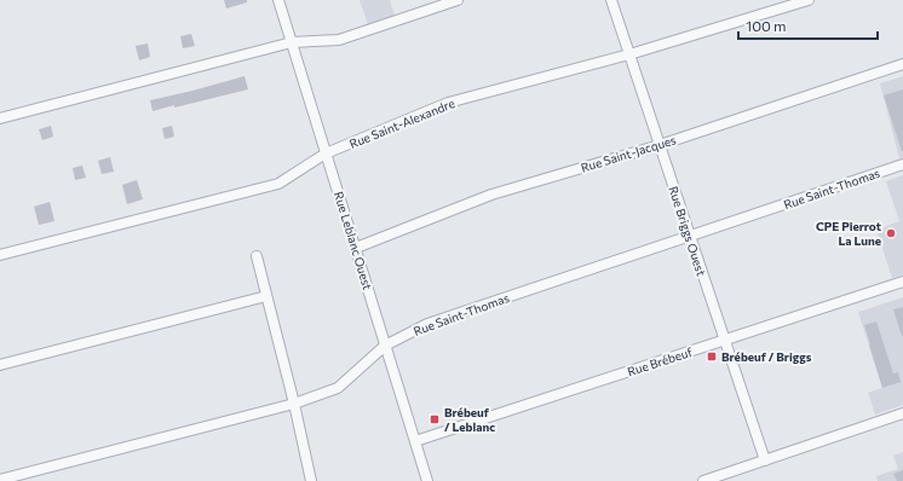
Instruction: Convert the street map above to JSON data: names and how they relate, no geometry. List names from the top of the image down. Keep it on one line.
{"streets":{"street":["Rue Saint-Alexandre","Rue Saint-Jacques","Rue Saint-Thomas","Rue Briggs Ouest","Rue Leblanc Ouest","Rue Brébeuf"]},"crossings":[["Rue Saint-Alexandre","Rue Briggs Ouest"],["Rue Saint-Alexandre","Rue Leblanc Ouest"],["Rue Saint-Jacques","Rue Briggs Ouest"],["Rue Saint-Jacques","Rue Leblanc Ouest"],["Rue Saint-Thomas","Rue Briggs Ouest"],["Rue Saint-Thomas","Rue Leblanc Ouest"],["Rue Briggs Ouest","Rue Brébeuf"],["Rue Leblanc Ouest","Rue Brébeuf"]],"places":{"other":["CPE Pierrot La Lune"],"transit":["Brébeuf / Briggs","Brébeuf / Leblanc"]},"scale_bar":"100 m"}
